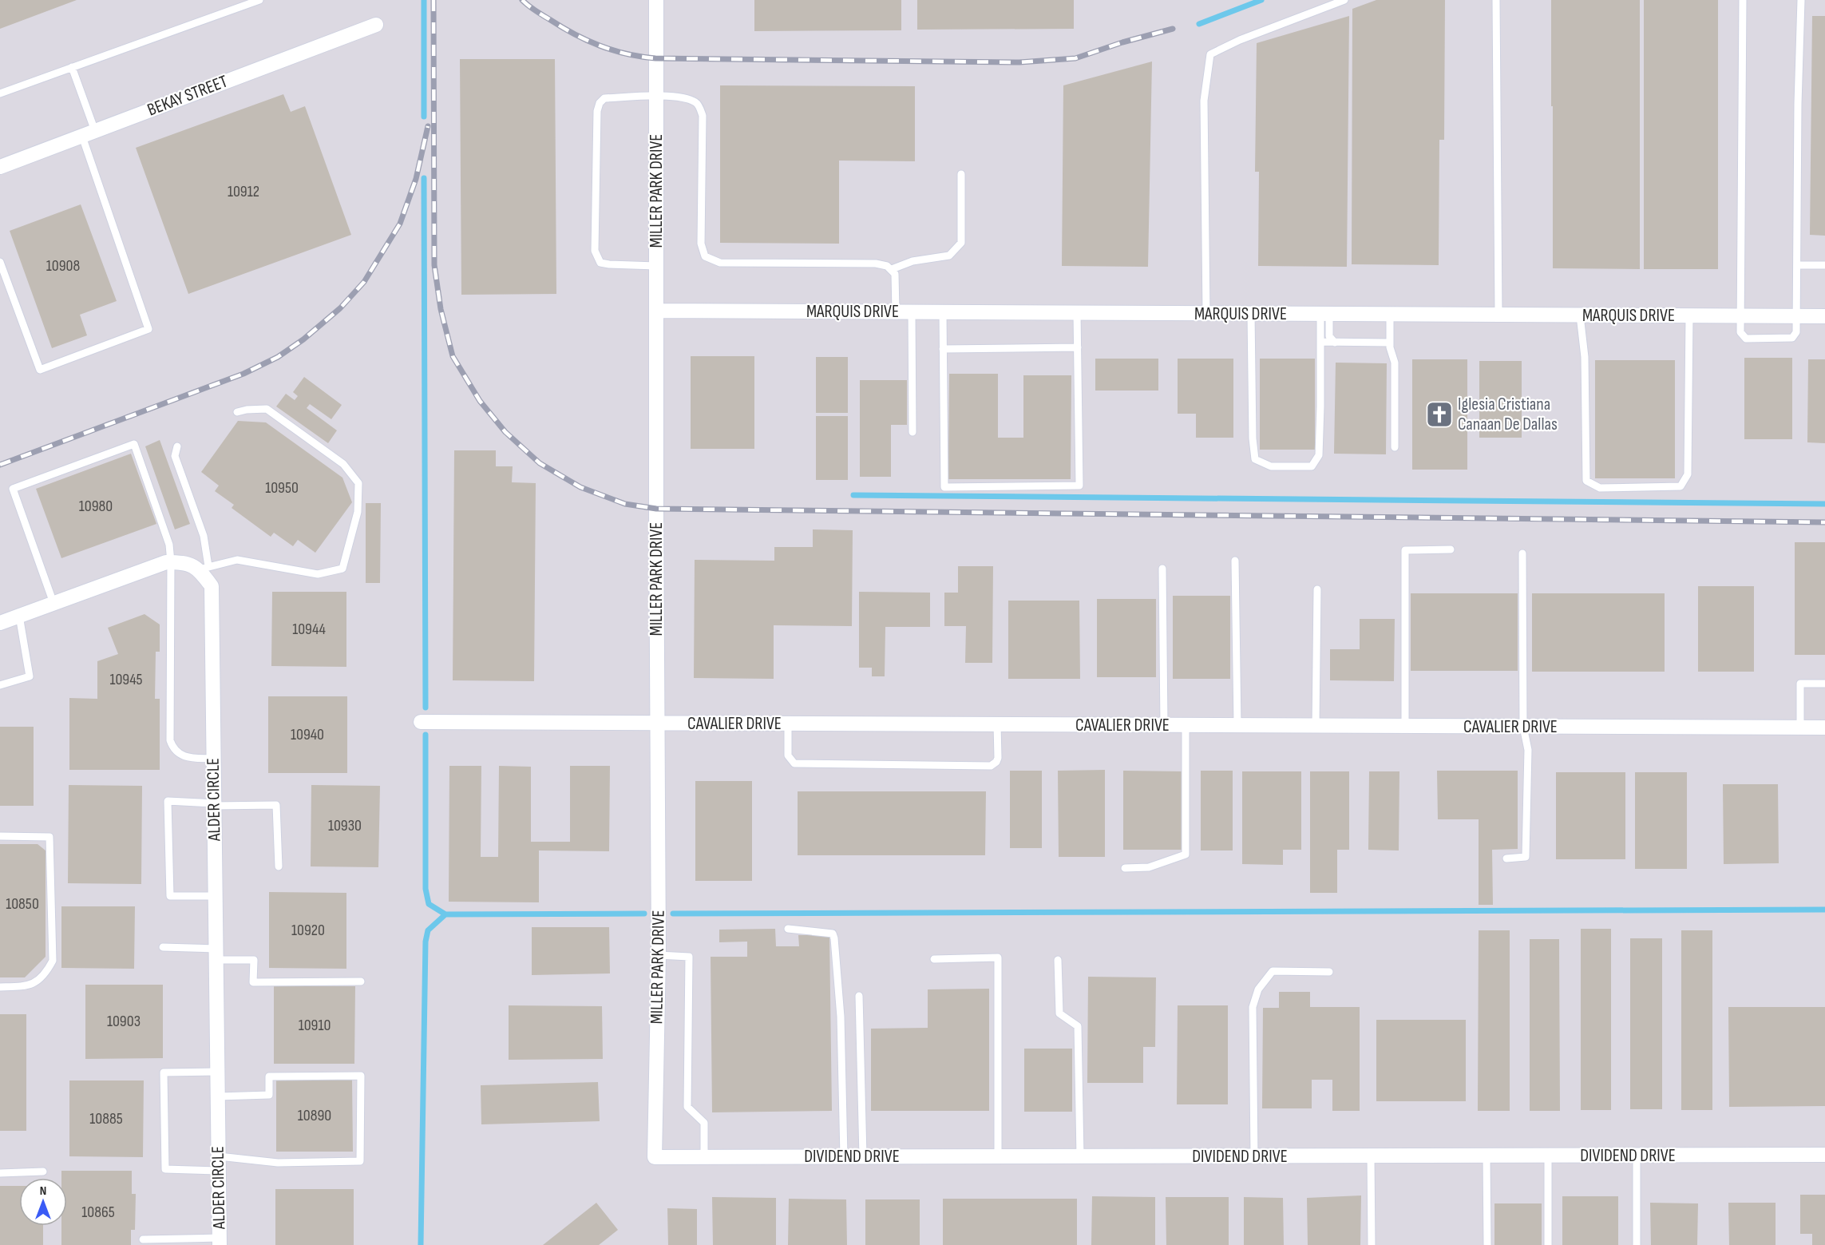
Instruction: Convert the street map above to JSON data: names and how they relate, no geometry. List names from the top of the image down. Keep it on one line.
{"streets":{"street":["BEKAY STREET","MILLER PARK DRIVE","MARQUIS DRIVE","CAVALIER DRIVE","ALDER CIRCLE","DIVIDEND DRIVE"]},"crossings":[["MILLER PARK DRIVE","MARQUIS DRIVE"],["MILLER PARK DRIVE","CAVALIER DRIVE"],["MILLER PARK DRIVE","DIVIDEND DRIVE"]],"places":{"church":["Iglesia Cristiana Canaan De Dallas"]},"house_numbers":["10912","10908","10950","10980","10944","10945","10940","10930","10850","10920","10903","10910","10890","10885","10865"],"north":"top"}
